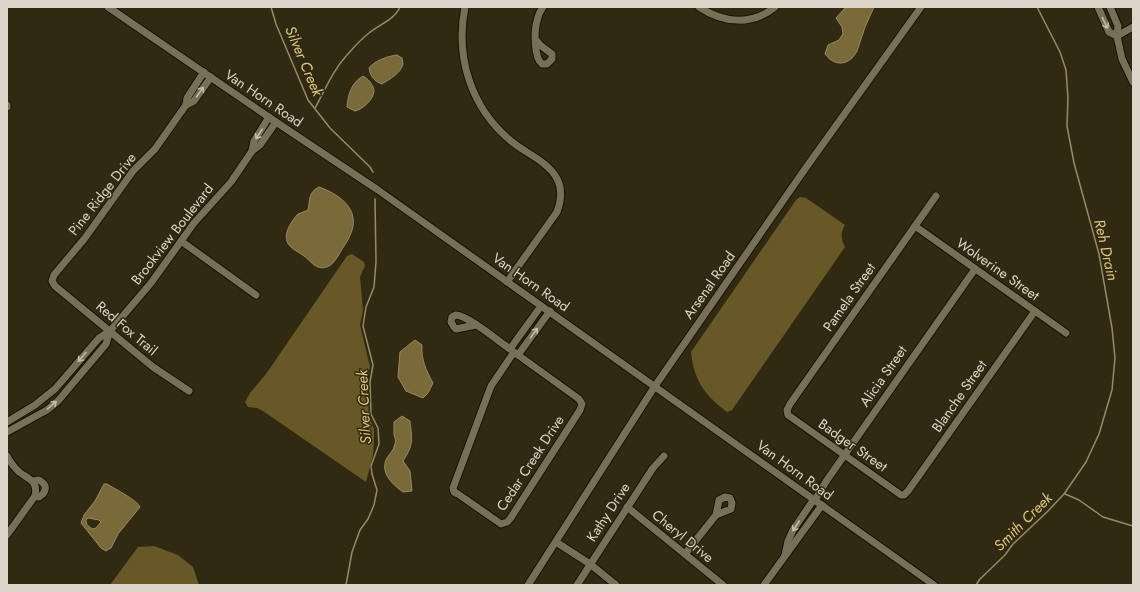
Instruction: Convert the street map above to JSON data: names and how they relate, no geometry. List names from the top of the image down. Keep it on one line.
{"streets":{"street":["Van Horn Road","Pine Ridge Drive","Brookview Boulevard","Wolverine Street","Arsenal Road","Pamela Street","Red Fox Trail","Alicia Street","Blanche Street","Badger Street","Cedar Creek Drive","Kathy Drive","Cheryl Drive"]},"crossings":[["Van Horn Road","Pine Ridge Drive"],["Van Horn Road","Brookview Boulevard"],["Van Horn Road","Arsenal Road"],["Van Horn Road","Alicia Street"],["Pine Ridge Drive","Red Fox Trail"],["Brookview Boulevard","Red Fox Trail"],["Wolverine Street","Pamela Street"],["Wolverine Street","Alicia Street"],["Wolverine Street","Blanche Street"],["Pamela Street","Badger Street"],["Alicia Street","Badger Street"],["Blanche Street","Badger Street"],["Kathy Drive","Cheryl Drive"]],"water":["Silver Creek","Reh Drain","Smith Creek"]}
